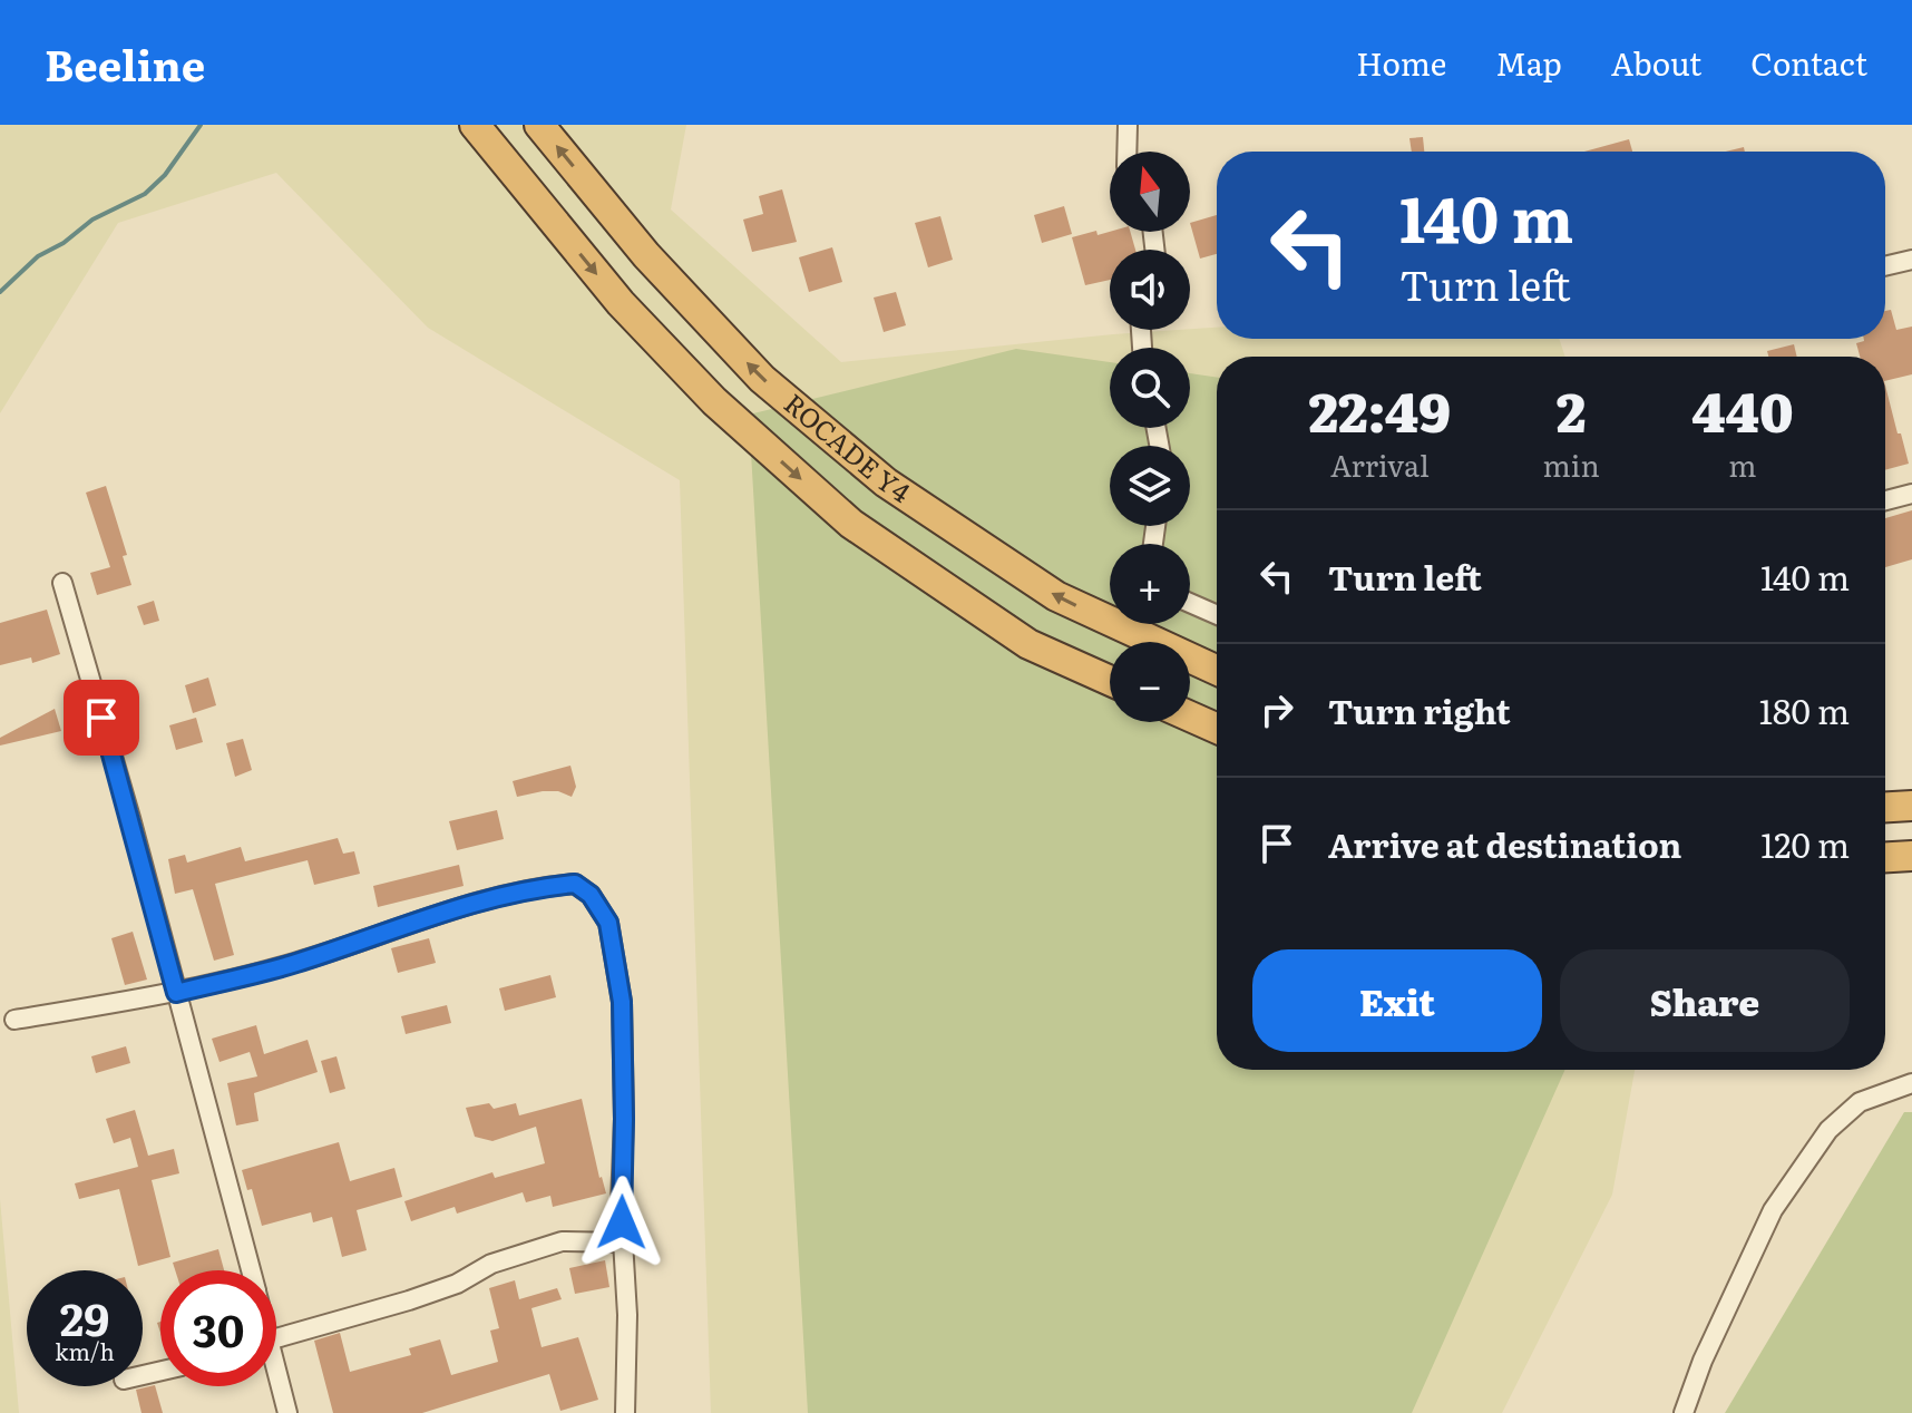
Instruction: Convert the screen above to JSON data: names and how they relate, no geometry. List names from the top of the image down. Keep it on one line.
{"streets":{"highway":["ROCADE Y4"]},"north":"top","page":{"header":"Beeline","nav":["Home","Map","About","Contact"],"map_buttons":["+","−"],"turn":["140 m","Turn left"],"eta":["22:49","Arrival","2","min","440","m"],"list":[{"name":"Turn left","value":"140 m"},{"name":"Turn right","value":"180 m"},{"name":"Arrive at destination","value":"120 m"}],"buttons":["Exit","Share"],"speed":"29 km/h","limit":"30"}}
